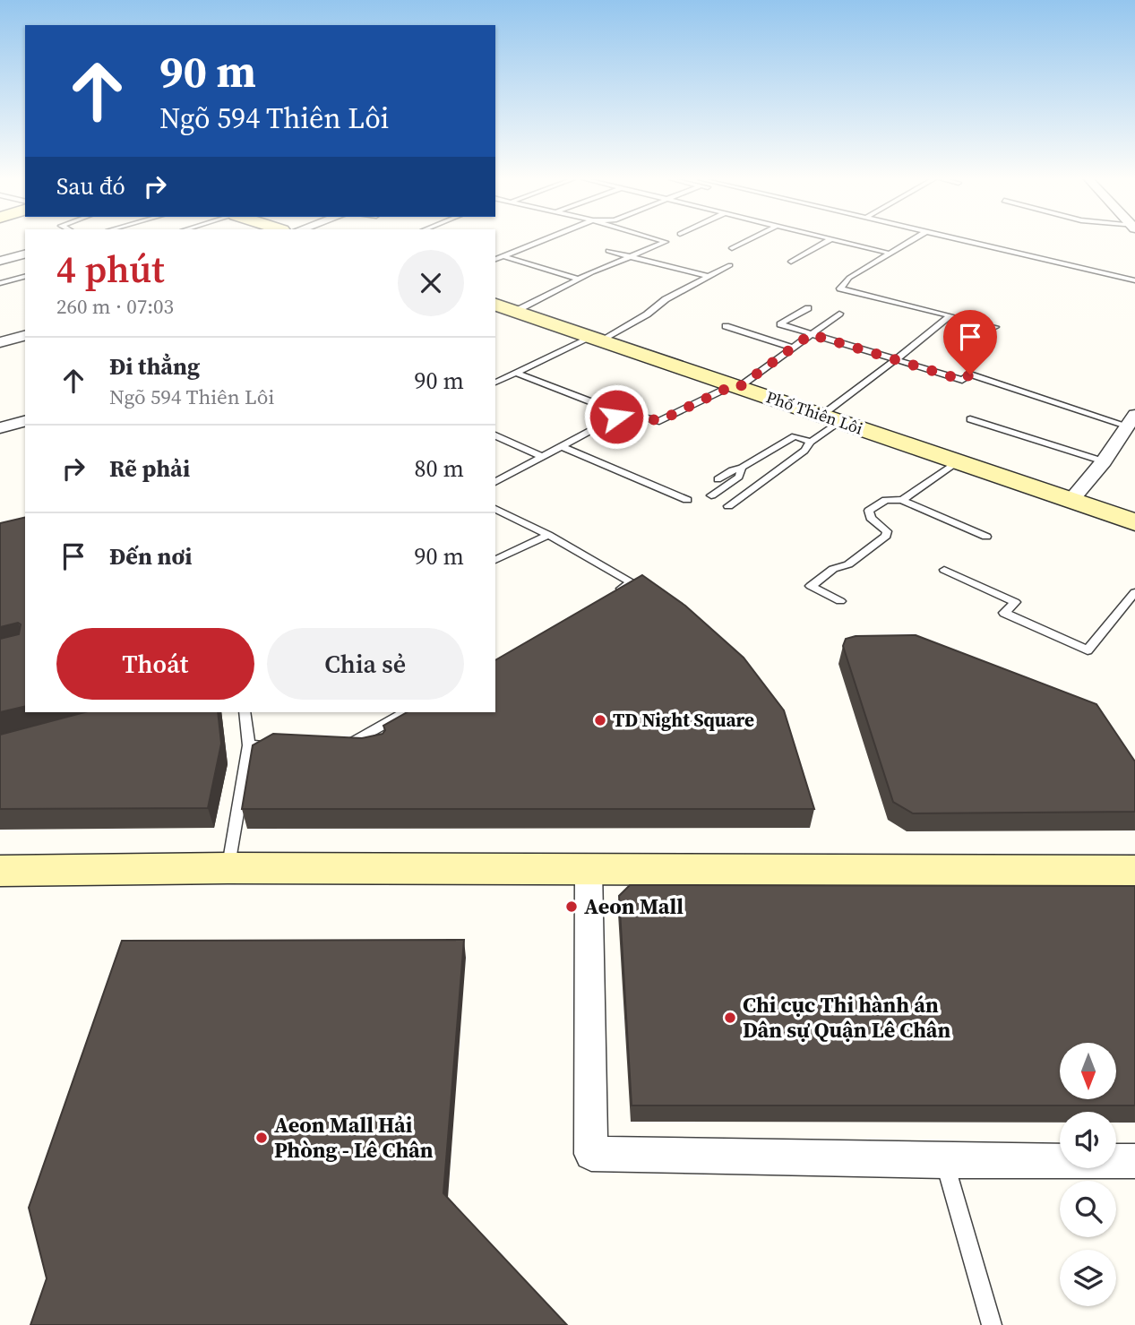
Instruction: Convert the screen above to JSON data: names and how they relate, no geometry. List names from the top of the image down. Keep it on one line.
{"streets":{"main road":["Phố Thiên Lôi"]},"places":["TD Night Square","Aeon Mall","Chi cục Thi hành án Dân sự Quận Lê Chân","Aeon Mall Hải Phòng - Lê Chân"],"north":"bottom","page":{"turn":["90 m","Ngõ 594 Thiên Lôi"],"then":"Sau đó","heading":["4 phút","260 m · 07:03"],"list":[{"name":"Đi thẳng","note":"Ngõ 594 Thiên Lôi","value":"90 m"},{"name":"Rẽ phải","value":"80 m"},{"name":"Đến nơi","value":"90 m"}],"buttons":["Thoát","Chia sẻ"]}}
